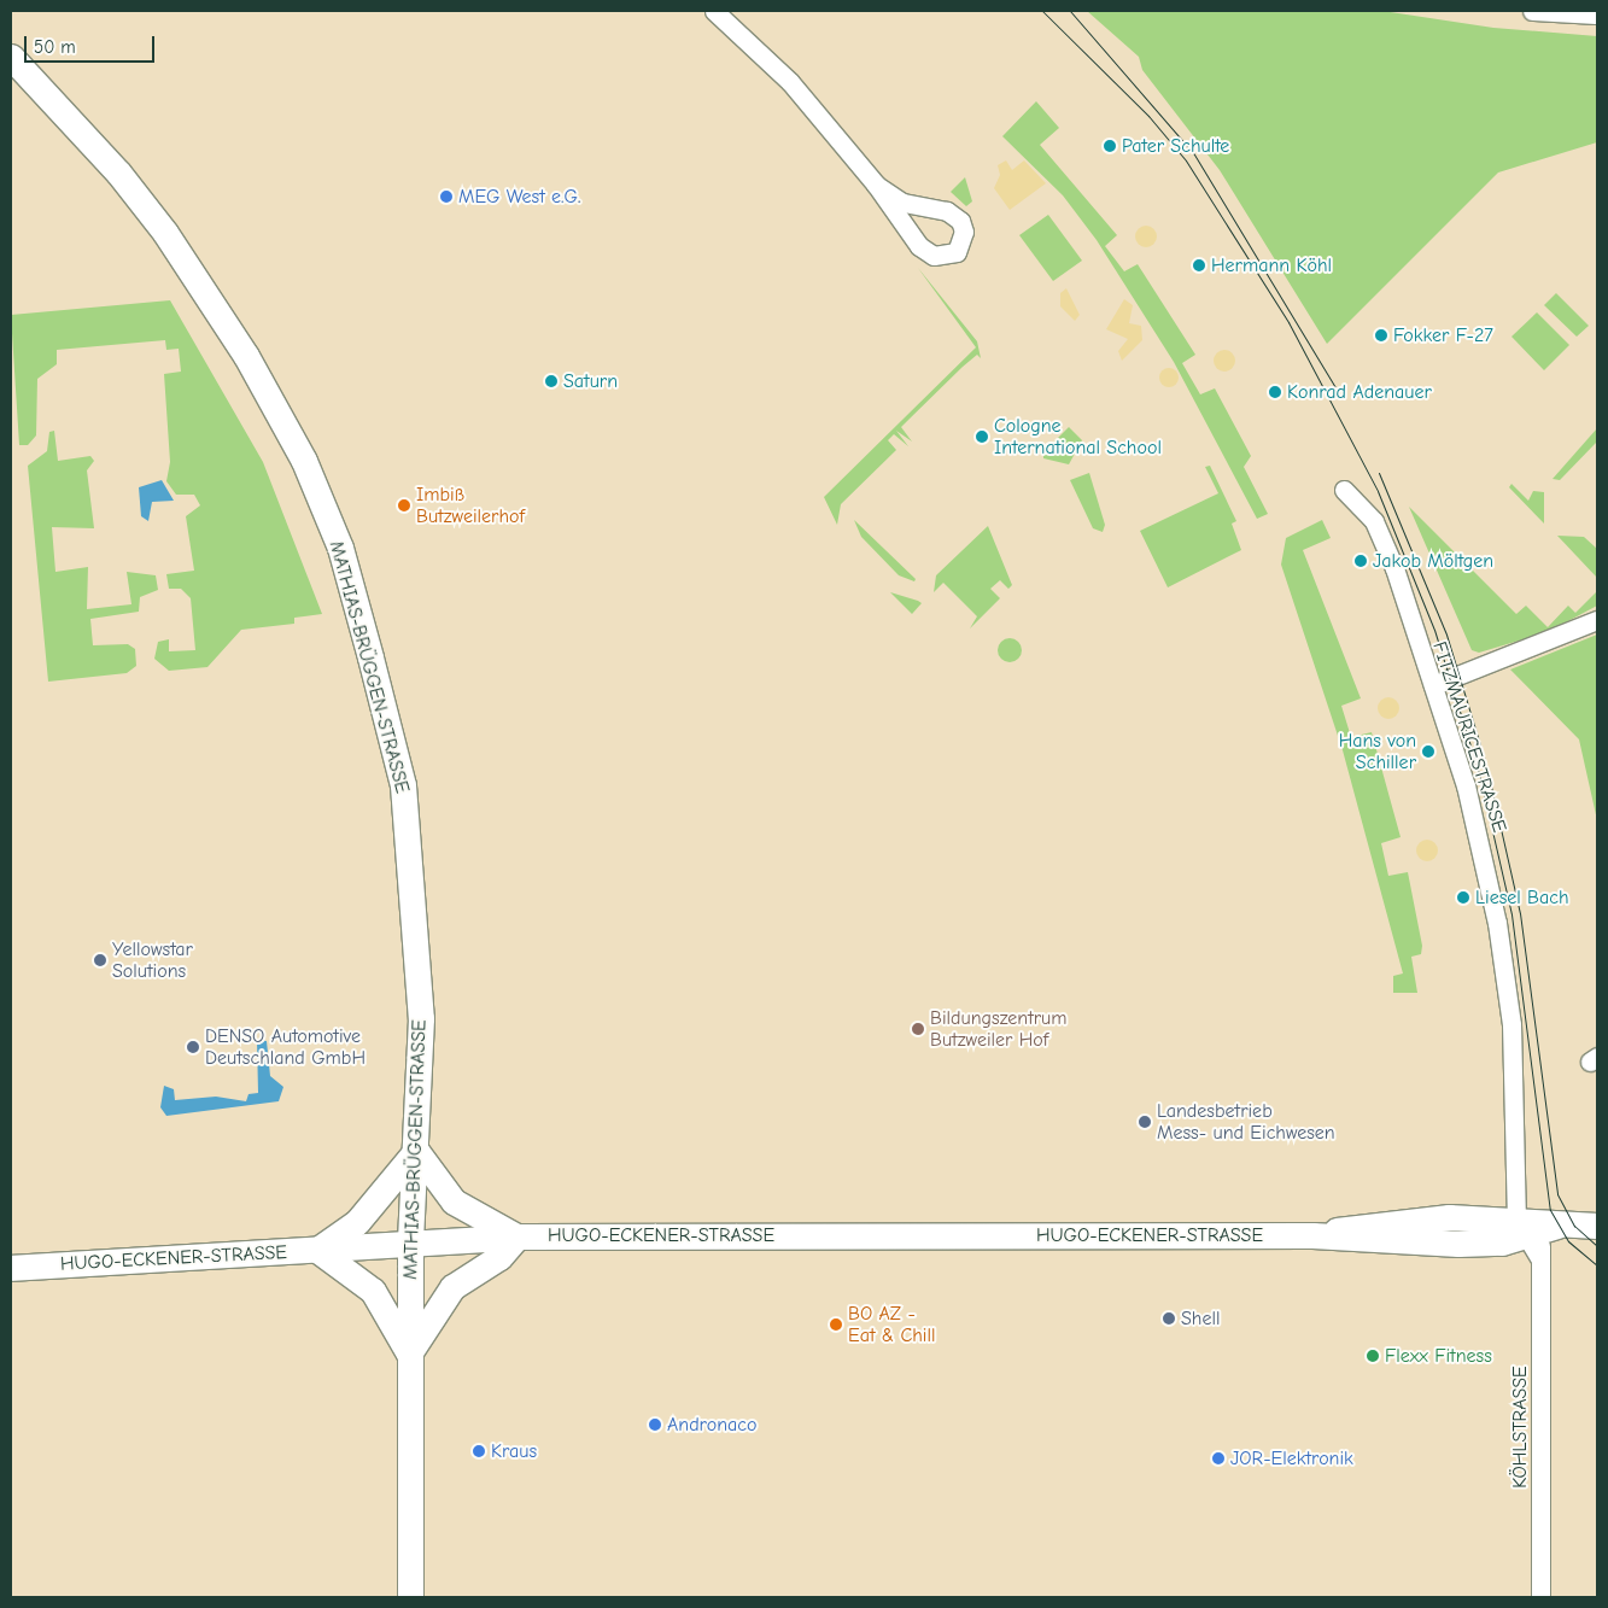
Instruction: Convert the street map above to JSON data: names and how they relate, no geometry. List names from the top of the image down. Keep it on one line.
{"streets":{"street":["MATHIAS-BRÜGGEN-STRASSE","FITZMAURICESTRASSE","HUGO-ECKENER-STRASSE","KÖHLSTRASSE"]},"crossings":[["MATHIAS-BRÜGGEN-STRASSE","HUGO-ECKENER-STRASSE"],["FITZMAURICESTRASSE","HUGO-ECKENER-STRASSE"],["FITZMAURICESTRASSE","KÖHLSTRASSE"],["HUGO-ECKENER-STRASSE","KÖHLSTRASSE"]],"places":["Pater Schulte","MEG West e.G.","Hermann Köhl","Fokker F-27","Saturn","Konrad Adenauer","Cologne International School","Imbiß Butzweilerhof","Jakob Möltgen","Hans von Schiller","Liesel Bach","Yellowstar Solutions","Bildungszentrum Butzweiler Hof","DENSO Automotive Deutschland GmbH","Landesbetrieb Mess- und Eichwesen","Shell","BO AZ - Eat & Chill","Flexx Fitness","Andronaco","Kraus","JOR-Elektronik"],"scale_bar":"50 m"}
